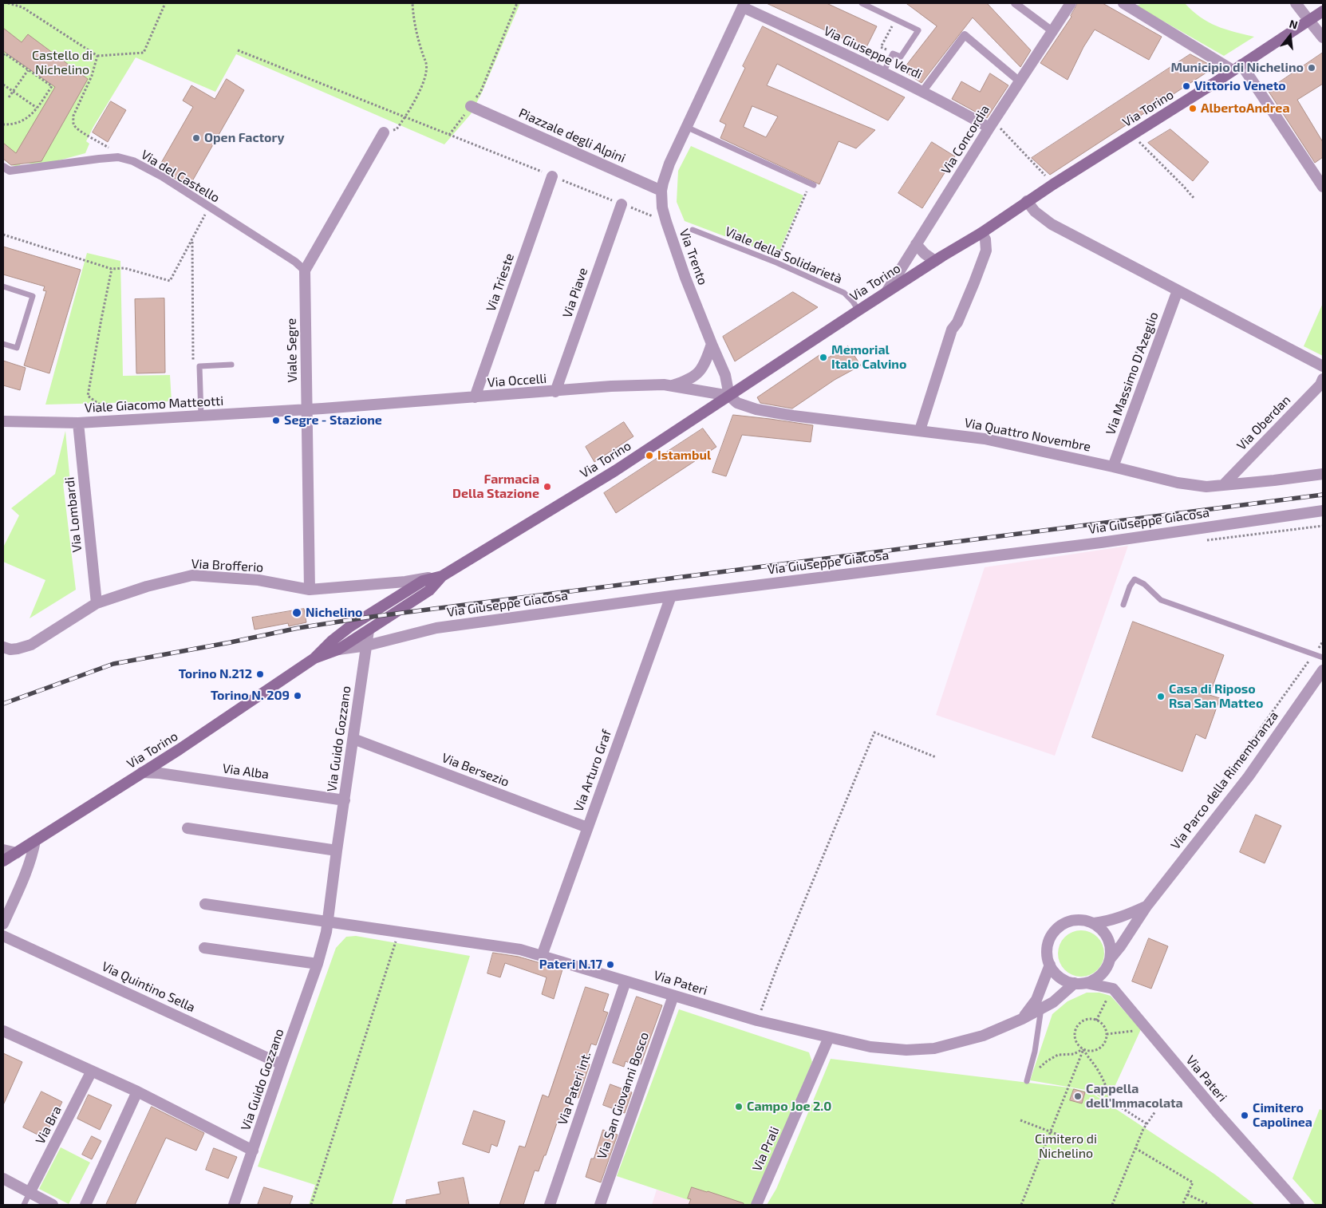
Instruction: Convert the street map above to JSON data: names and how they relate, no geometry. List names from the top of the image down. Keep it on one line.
{"streets":{"main road":["Via Torino"],"street":["Via Giuseppe Verdi","Piazzale degli Alpini","Via Concordia","Via del Castello","Via Trento","Via Trieste","Via Piave","Viale Segre","Via Massimo D'Azeglio","Via Occelli","Viale Giacomo Matteotti","Via Oberdan","Via Quattro Novembre","Via Lombardi","Via Giuseppe Giacosa","Via Brofferio","Via Guido Gozzano","Via Bersezio","Via Arturo Graf","Via Alba","Via Parco della Rimembranza","Via Pateri","Via Quintino Sella","Via Pateri int.","Via San Giovanni Bosco","Via Bra","Via Prali"],"lane":["Viale della Solidarietà"]},"crossings":[["Via Giuseppe Verdi","Via Concordia"],["Via Giuseppe Verdi","Via Trento"],["Via Torino","Via Concordia"],["Via Torino","Viale della Solidarietà"],["Via Torino","Via Trento"],["Via Torino","Via Occelli"],["Via Torino","Via Quattro Novembre"],["Via Torino","Via Giuseppe Giacosa"],["Via Torino","Via Brofferio"],["Via Torino","Via Guido Gozzano"],["Via Torino","Via Alba"],["Piazzale degli Alpini","Via Trento"],["Via del Castello","Viale Segre"],["Via Trento","Via Occelli"],["Via Trento","Via Quattro Novembre"],["Via Trieste","Via Occelli"],["Via Piave","Via Occelli"],["Viale Segre","Via Occelli"],["Viale Segre","Viale Giacomo Matteotti"],["Viale Segre","Via Brofferio"],["Via Massimo D'Azeglio","Via Quattro Novembre"],["Via Occelli","Viale Giacomo Matteotti"],["Via Occelli","Via Quattro Novembre"],["Viale Giacomo Matteotti","Via Lombardi"],["Via Oberdan","Via Quattro Novembre"],["Via Lombardi","Via Brofferio"],["Via Giuseppe Giacosa","Via Guido Gozzano"],["Via Giuseppe Giacosa","Via Arturo Graf"],["Via Guido Gozzano","Via Bersezio"],["Via Guido Gozzano","Via Alba"],["Via Guido Gozzano","Via Pateri"],["Via Guido Gozzano","Via Quintino Sella"],["Via Bersezio","Via Arturo Graf"],["Via Arturo Graf","Via Pateri"],["Via Parco della Rimembranza","Via Pateri"],["Via Pateri","Via Pateri int."],["Via Pateri","Via San Giovanni Bosco"],["Via Pateri","Via Prali"]],"parks":["Castello di Nichelino","Cimitero di Nichelino"],"places":["Municipio di Nichelino","Vittorio Veneto","AlbertoAndrea","Open Factory","Memorial Italo Calvino","Segre - Stazione","Istambul","Farmacia Della Stazione","Nichelino","Torino N.212","Torino N. 209","Casa di Riposo Rsa San Matteo","Pateri N.17","Cappella dell'Immacolata","Campo Joe 2.0","Cimitero Capolinea"],"north":"top"}
